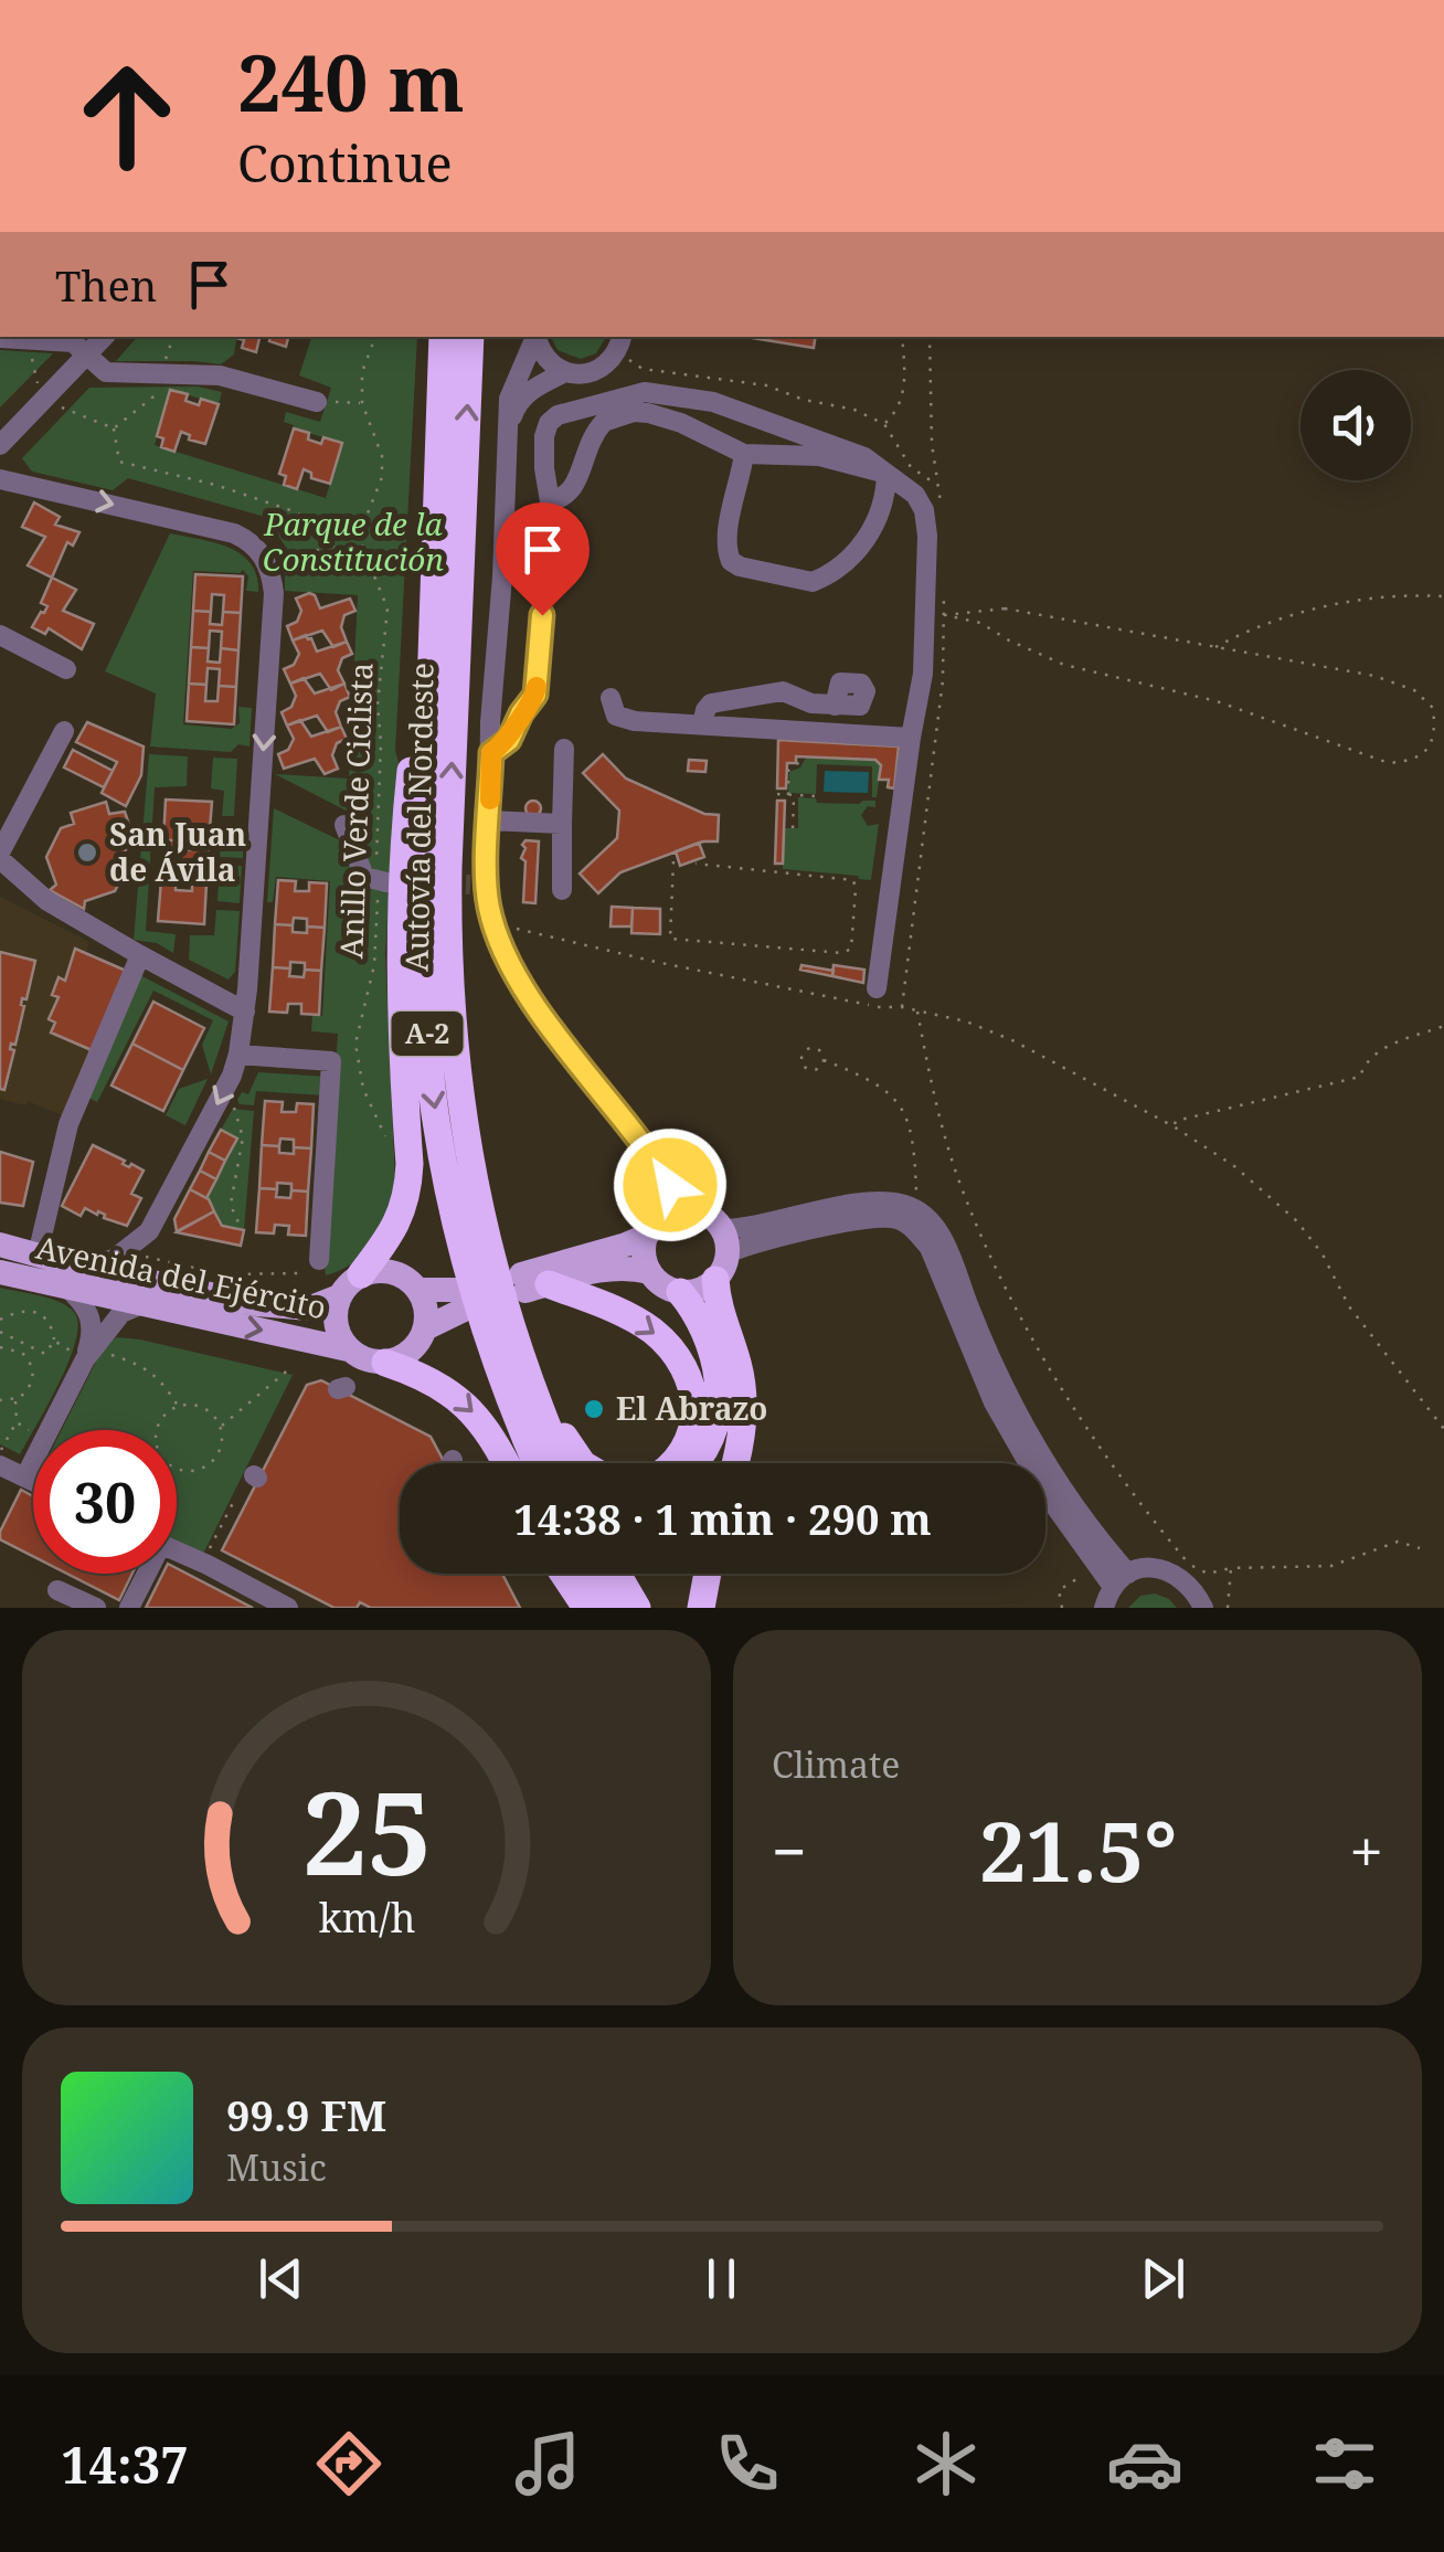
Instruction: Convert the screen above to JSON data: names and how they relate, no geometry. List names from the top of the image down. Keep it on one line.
{"streets":{"highway":["Autovía del Nordeste","A-2"],"main road":["Avenida del Ejército"],"path":["Anillo Verde Ciclista"]},"parks":["Parque de la Constitución"],"places":["San Juan de Ávila","El Abrazo"],"page":{"turn":["240 m","Continue"],"then":"Then","limit":"30","trip":"14:38 · 1 min · 290 m","tile":"Climate","heat":["−","21.5°","+"],"song":["99.9 FM","Music"],"tabs":"14:37","gauge":["25","km/h"]}}
